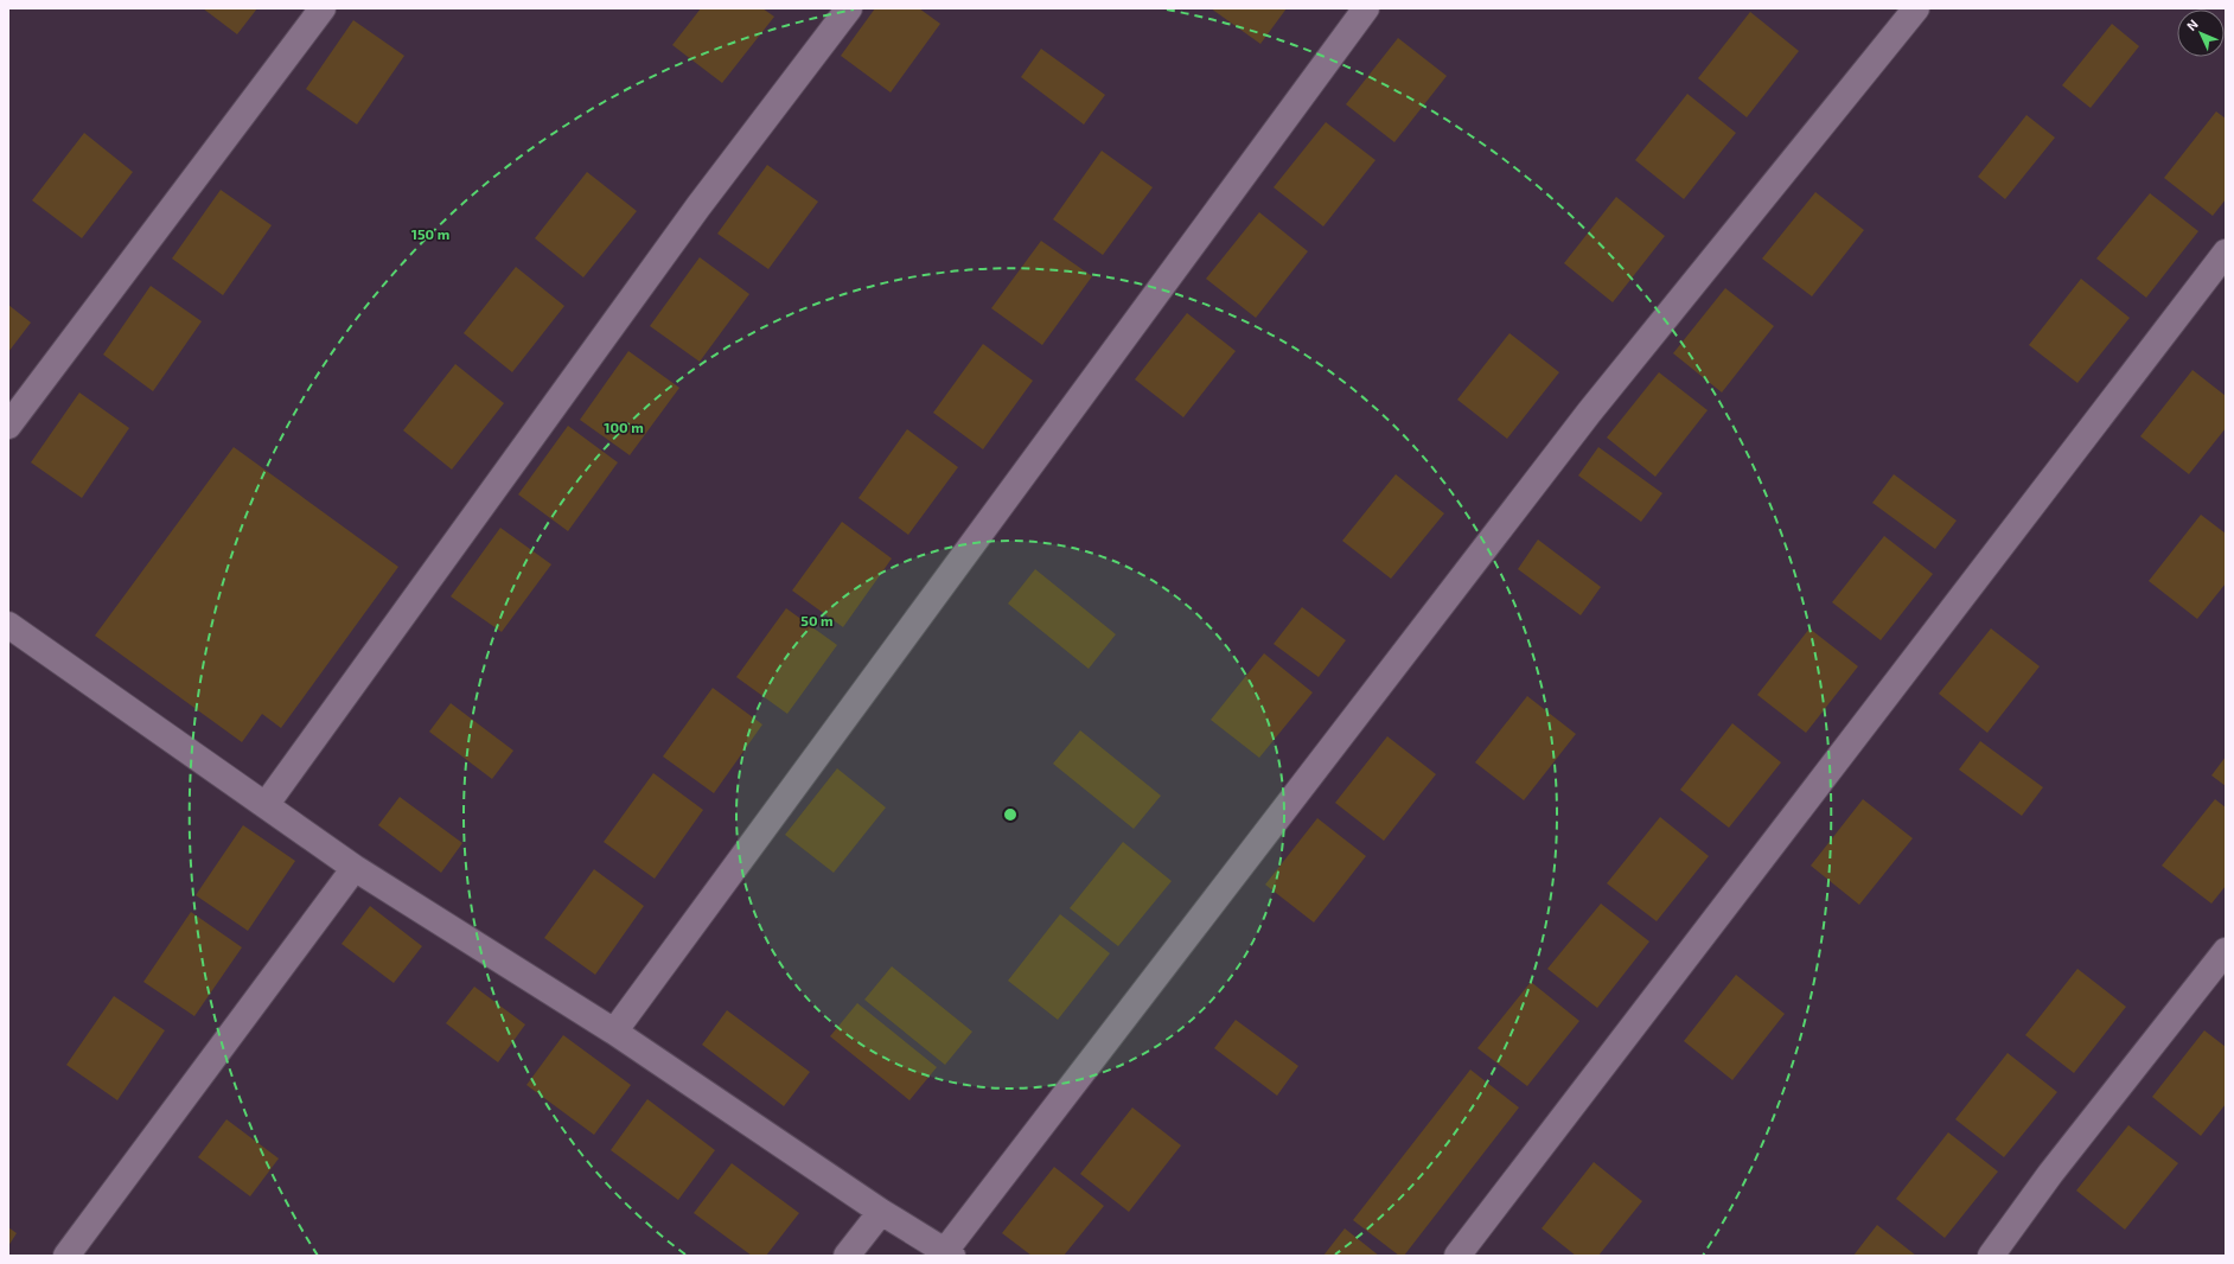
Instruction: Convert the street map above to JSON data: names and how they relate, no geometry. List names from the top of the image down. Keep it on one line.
{"north":"top left","rings":["150 m","100 m","50 m"]}
